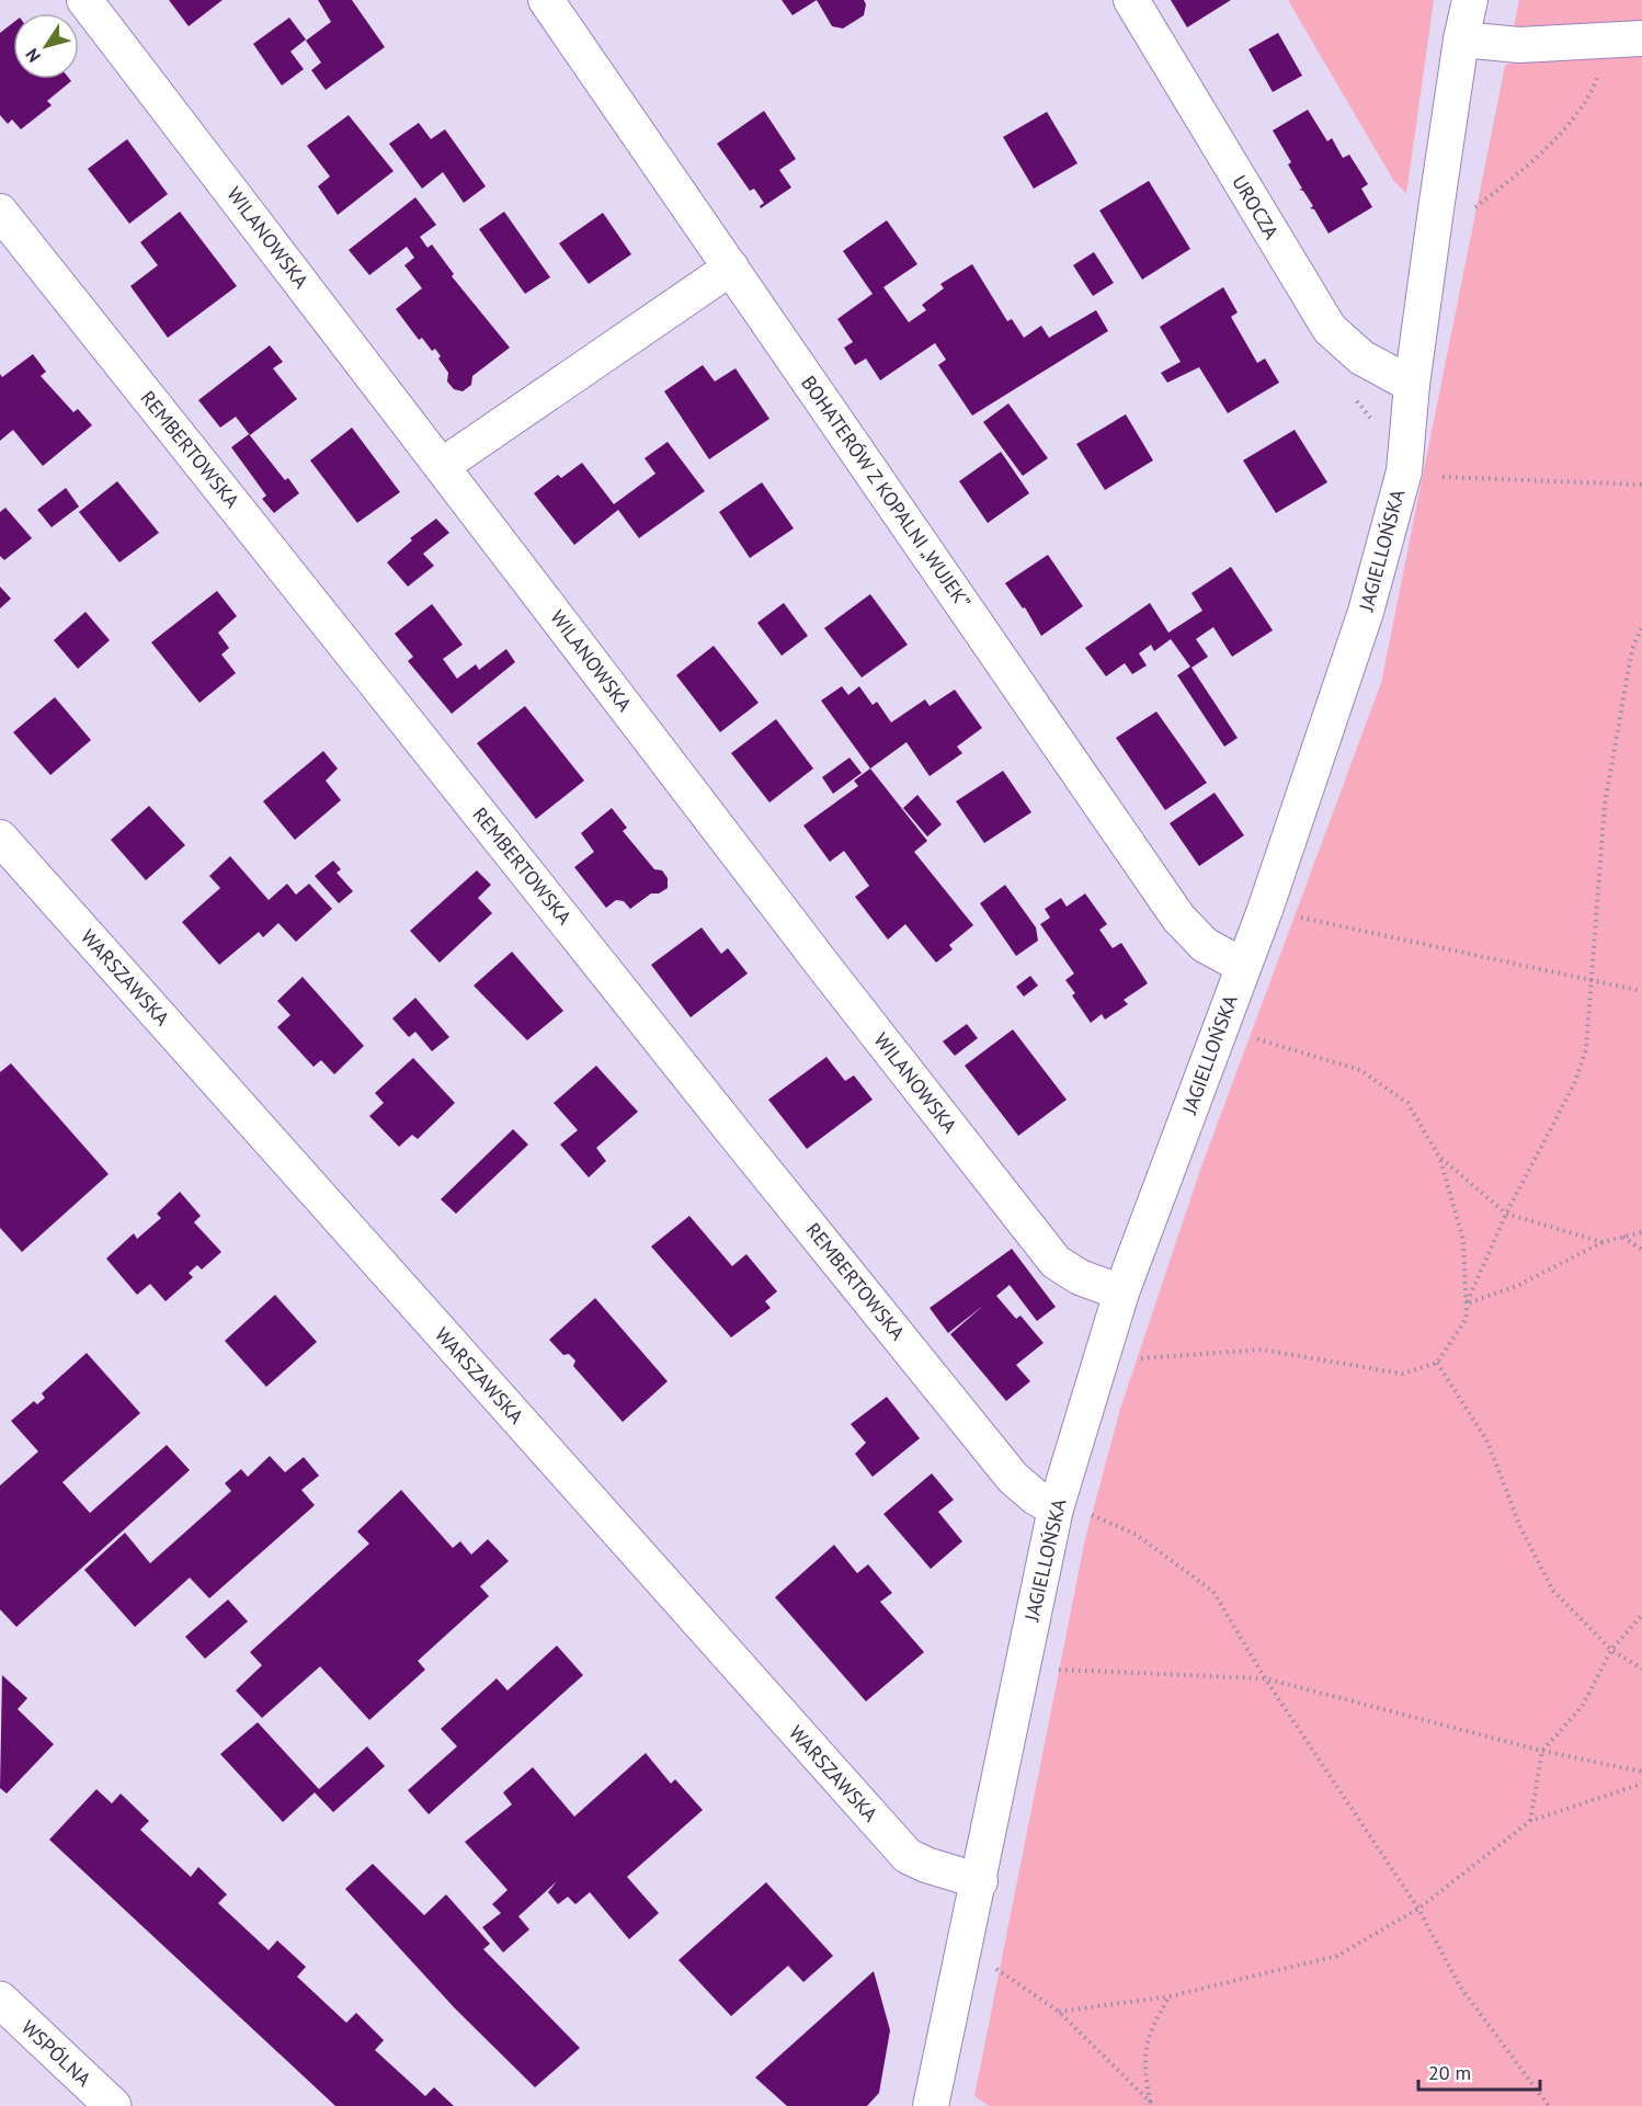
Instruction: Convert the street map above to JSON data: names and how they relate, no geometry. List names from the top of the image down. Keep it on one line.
{"streets":{"street":["UROCZA","WILANOWSKA","REMBERTOWSKA","BOHATERÓW Z KOPALNI „WUJEK”","JAGIELLOŃSKA","WARSZAWSKA","WSPÓLNA"]},"crossings":[["UROCZA","JAGIELLOŃSKA"],["WILANOWSKA","JAGIELLOŃSKA"],["REMBERTOWSKA","JAGIELLOŃSKA"],["BOHATERÓW Z KOPALNI „WUJEK”","JAGIELLOŃSKA"],["JAGIELLOŃSKA","WARSZAWSKA"]],"scale_bar":"20 m","north":"bottom left"}
